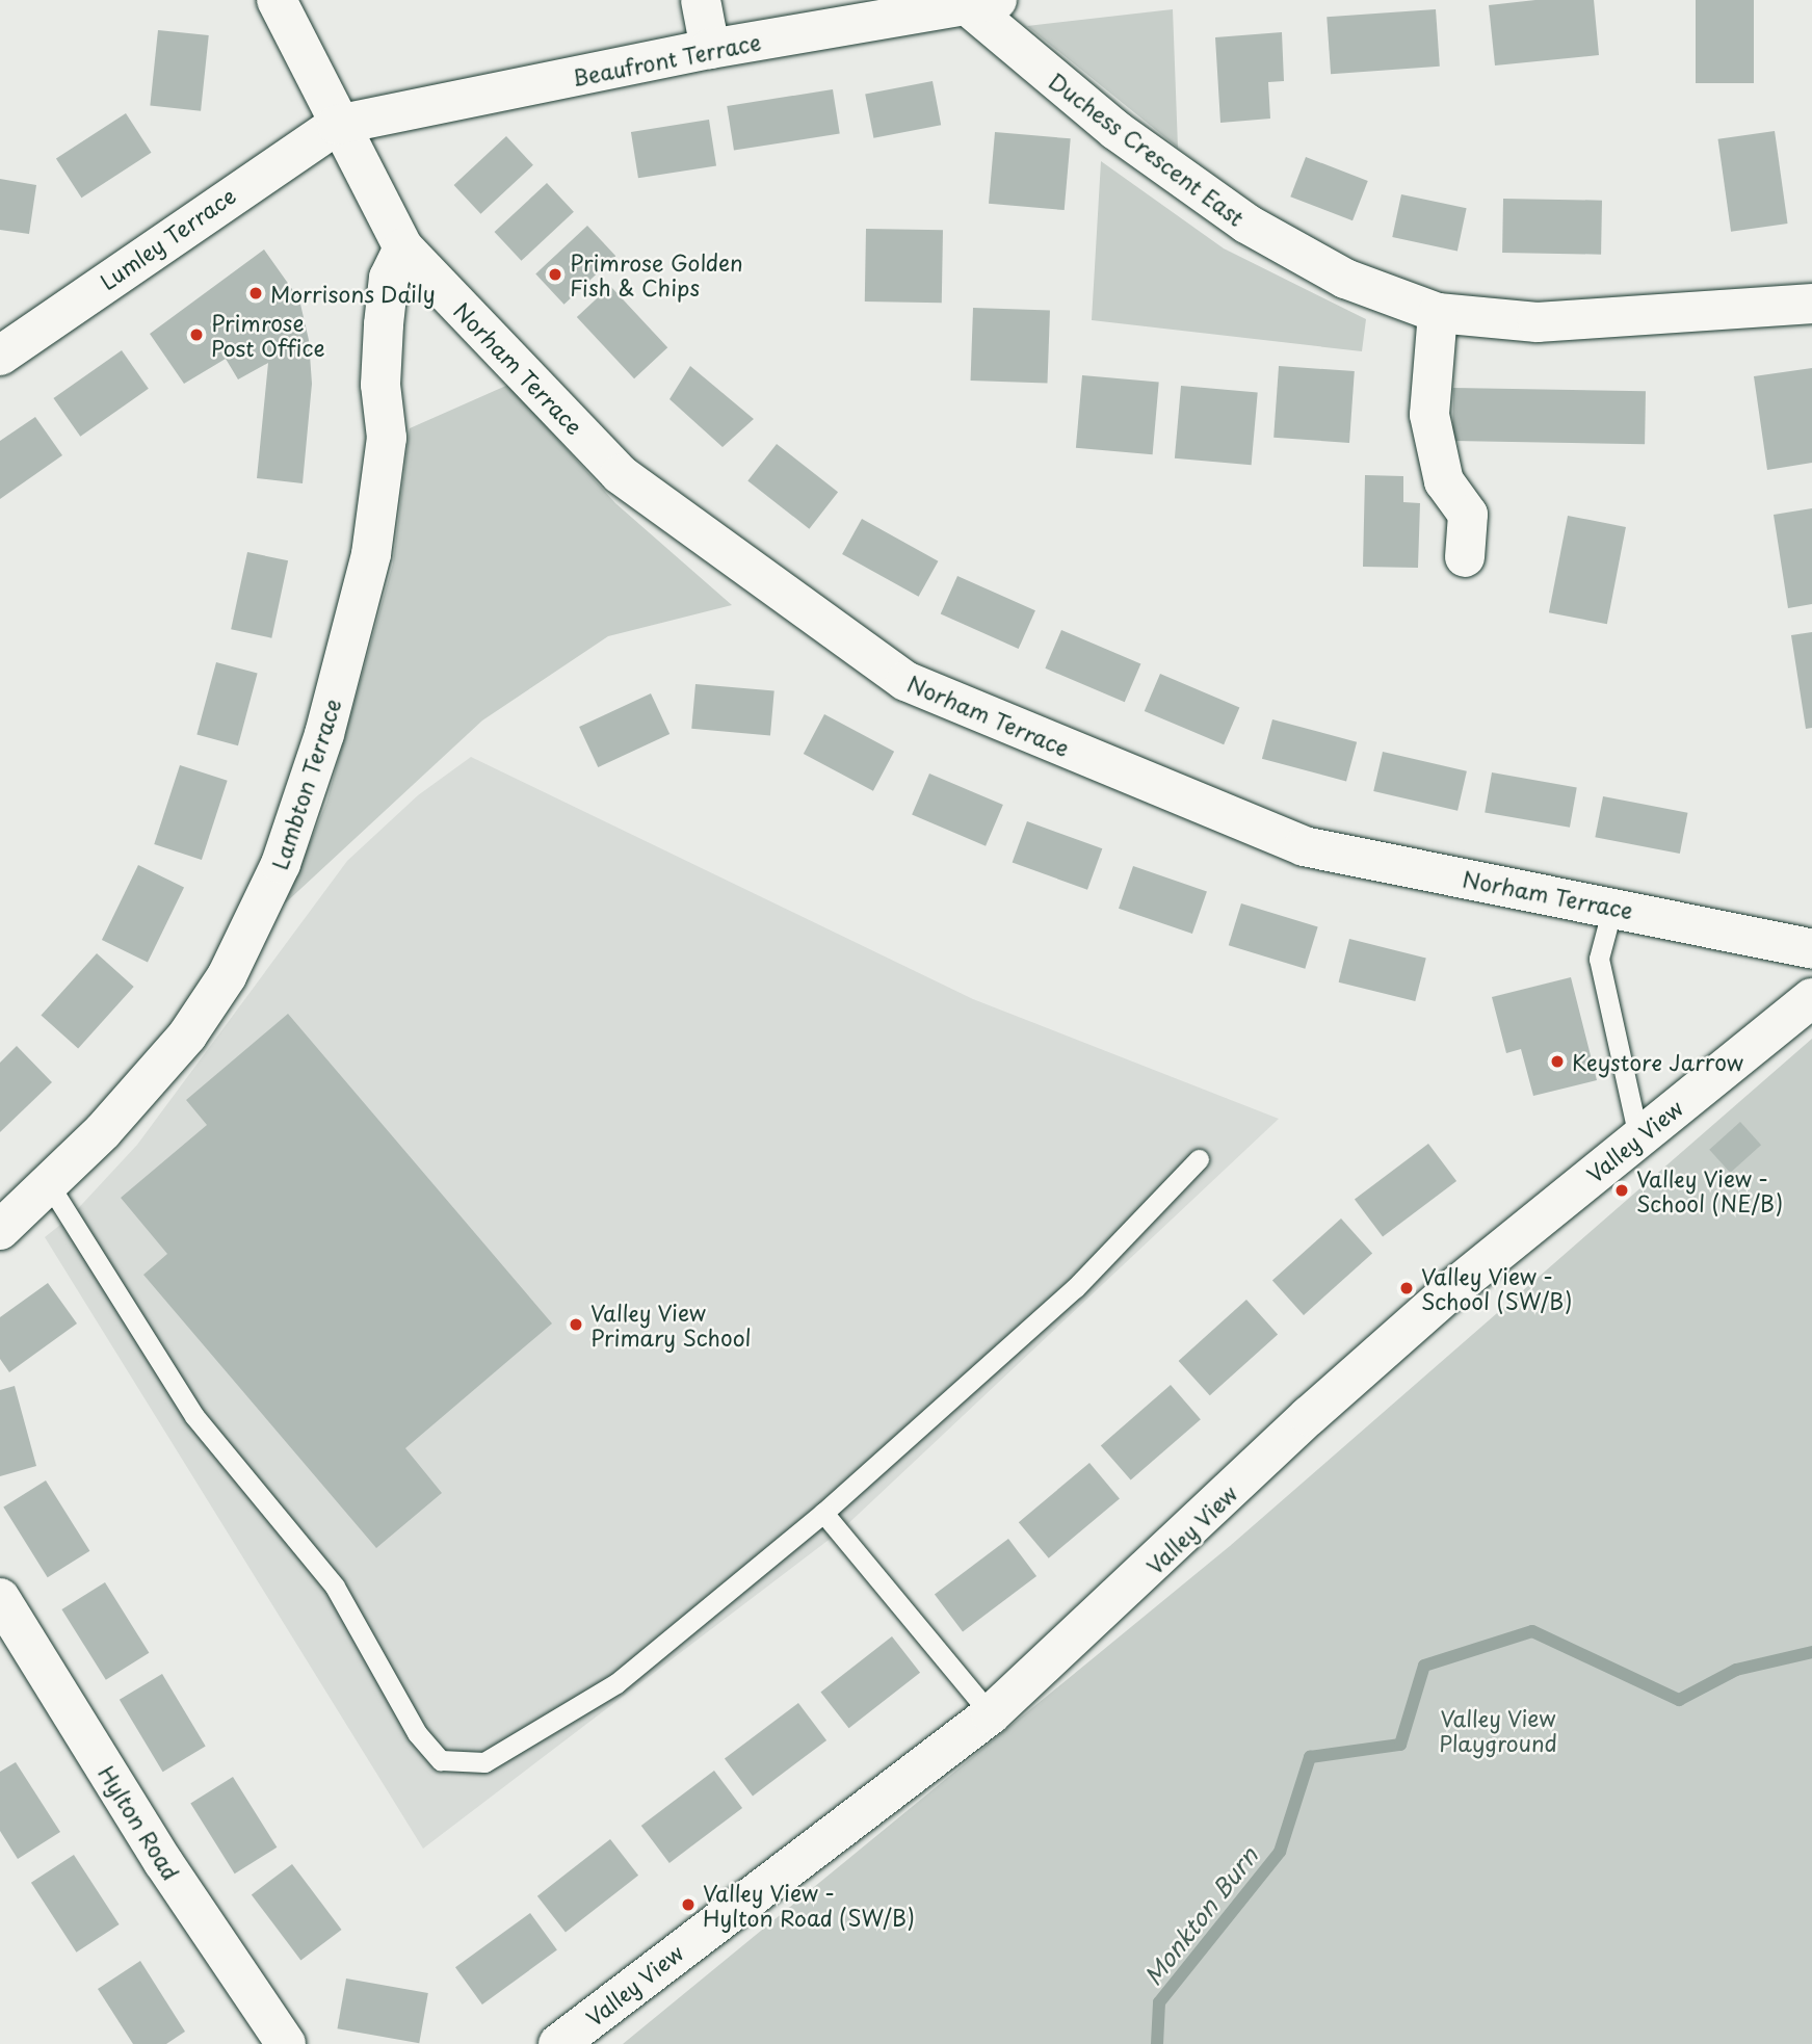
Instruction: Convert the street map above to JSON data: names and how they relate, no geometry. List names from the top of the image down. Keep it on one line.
{"streets":{"street":["Beaufront Terrace","Duchess Crescent East","Lumley Terrace","Norham Terrace","Lambton Terrace","Valley View","Hylton Road"]},"crossings":[["Beaufront Terrace","Duchess Crescent East"],["Beaufront Terrace","Lumley Terrace"],["Beaufront Terrace","Norham Terrace"],["Lumley Terrace","Norham Terrace"],["Norham Terrace","Lambton Terrace"]],"water":["Monkton Burn"],"parks":["Valley View Playground"],"places":["Primrose Golden Fish & Chips","Morrisons Daily","Primrose Post Office","Keystore Jarrow","Valley View - School (NE/B)","Valley View - School (SW/B)","Valley View Primary School","Valley View - Hylton Road (SW/B)"]}
